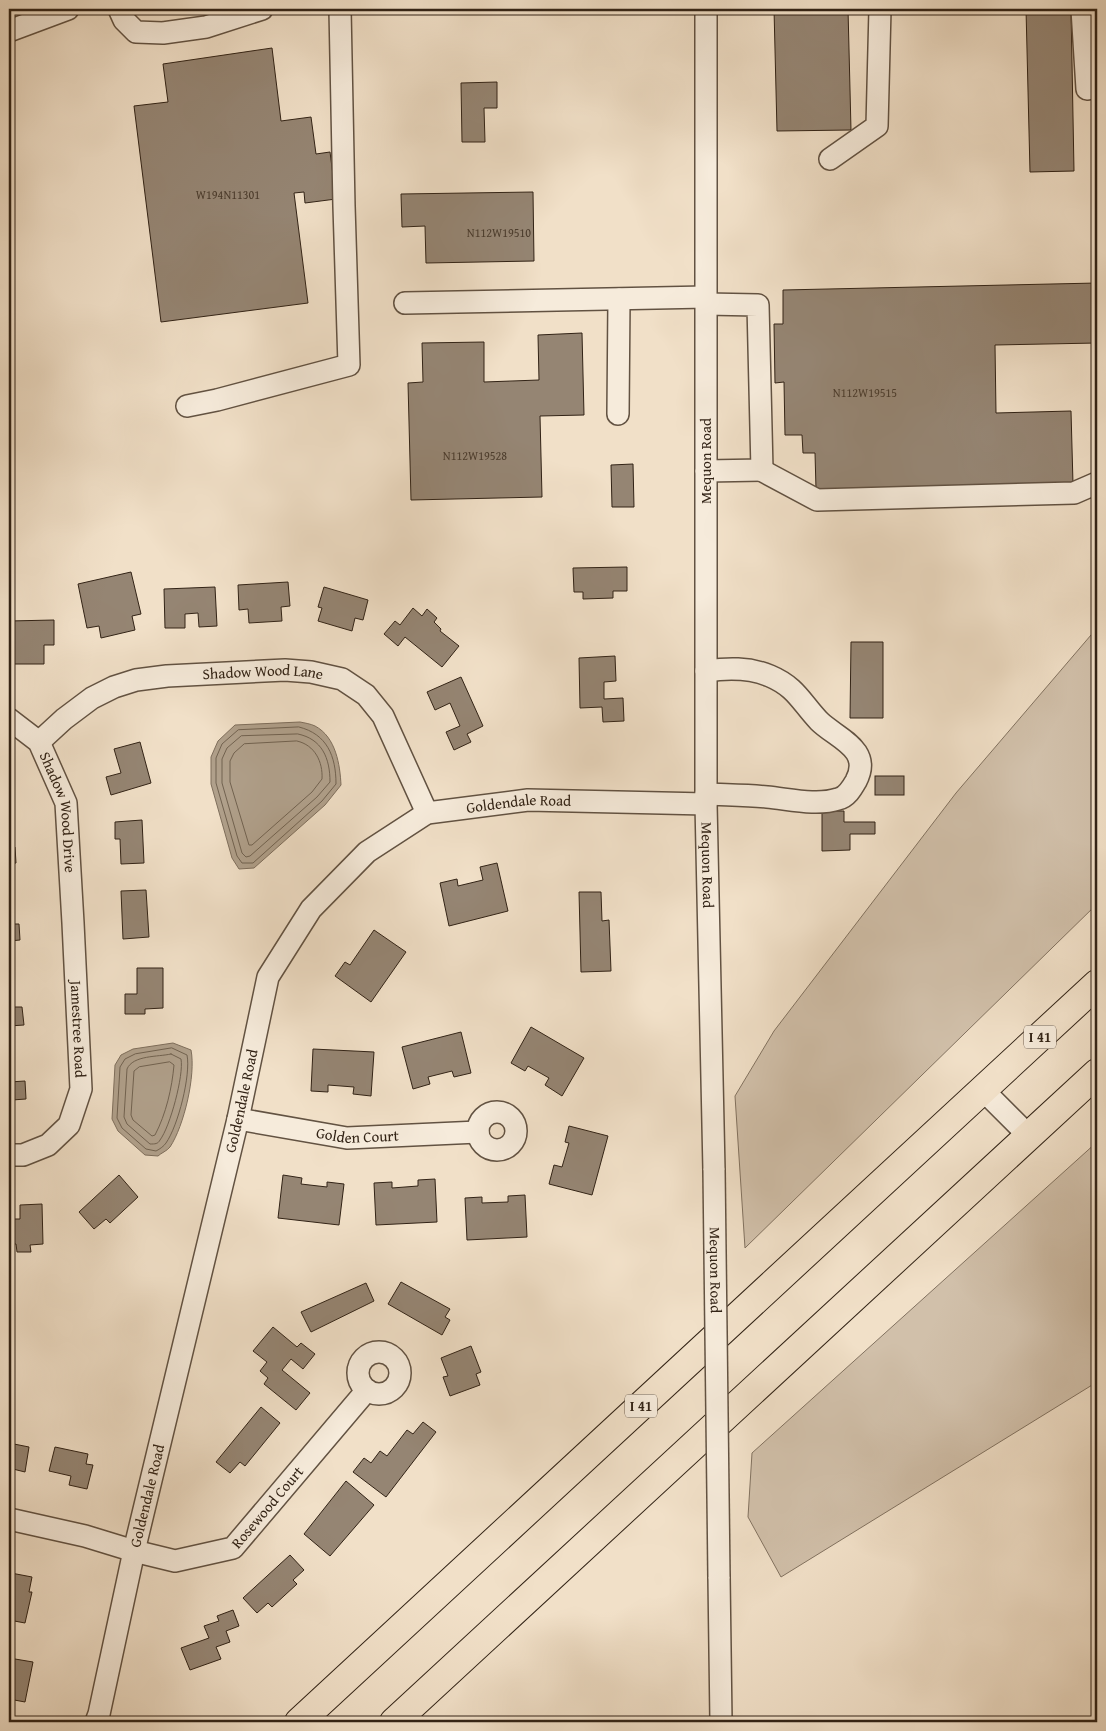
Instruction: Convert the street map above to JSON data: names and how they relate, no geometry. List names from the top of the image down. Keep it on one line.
{"streets":{"highway":["I 41"],"street":["Mequon Road","Shadow Wood Lane","Goldendale Road","Shadow Wood Drive","Jamestree Road","Golden Court","Rosewood Court"]},"crossings":[["Mequon Road","Goldendale Road"],["Shadow Wood Lane","Goldendale Road"],["Shadow Wood Lane","Shadow Wood Drive"],["Goldendale Road","Golden Court"],["Goldendale Road","Rosewood Court"],["Shadow Wood Drive","Jamestree Road"]],"house_numbers":["W194N11301","N112W19510","N112W19515","N112W19528"]}
